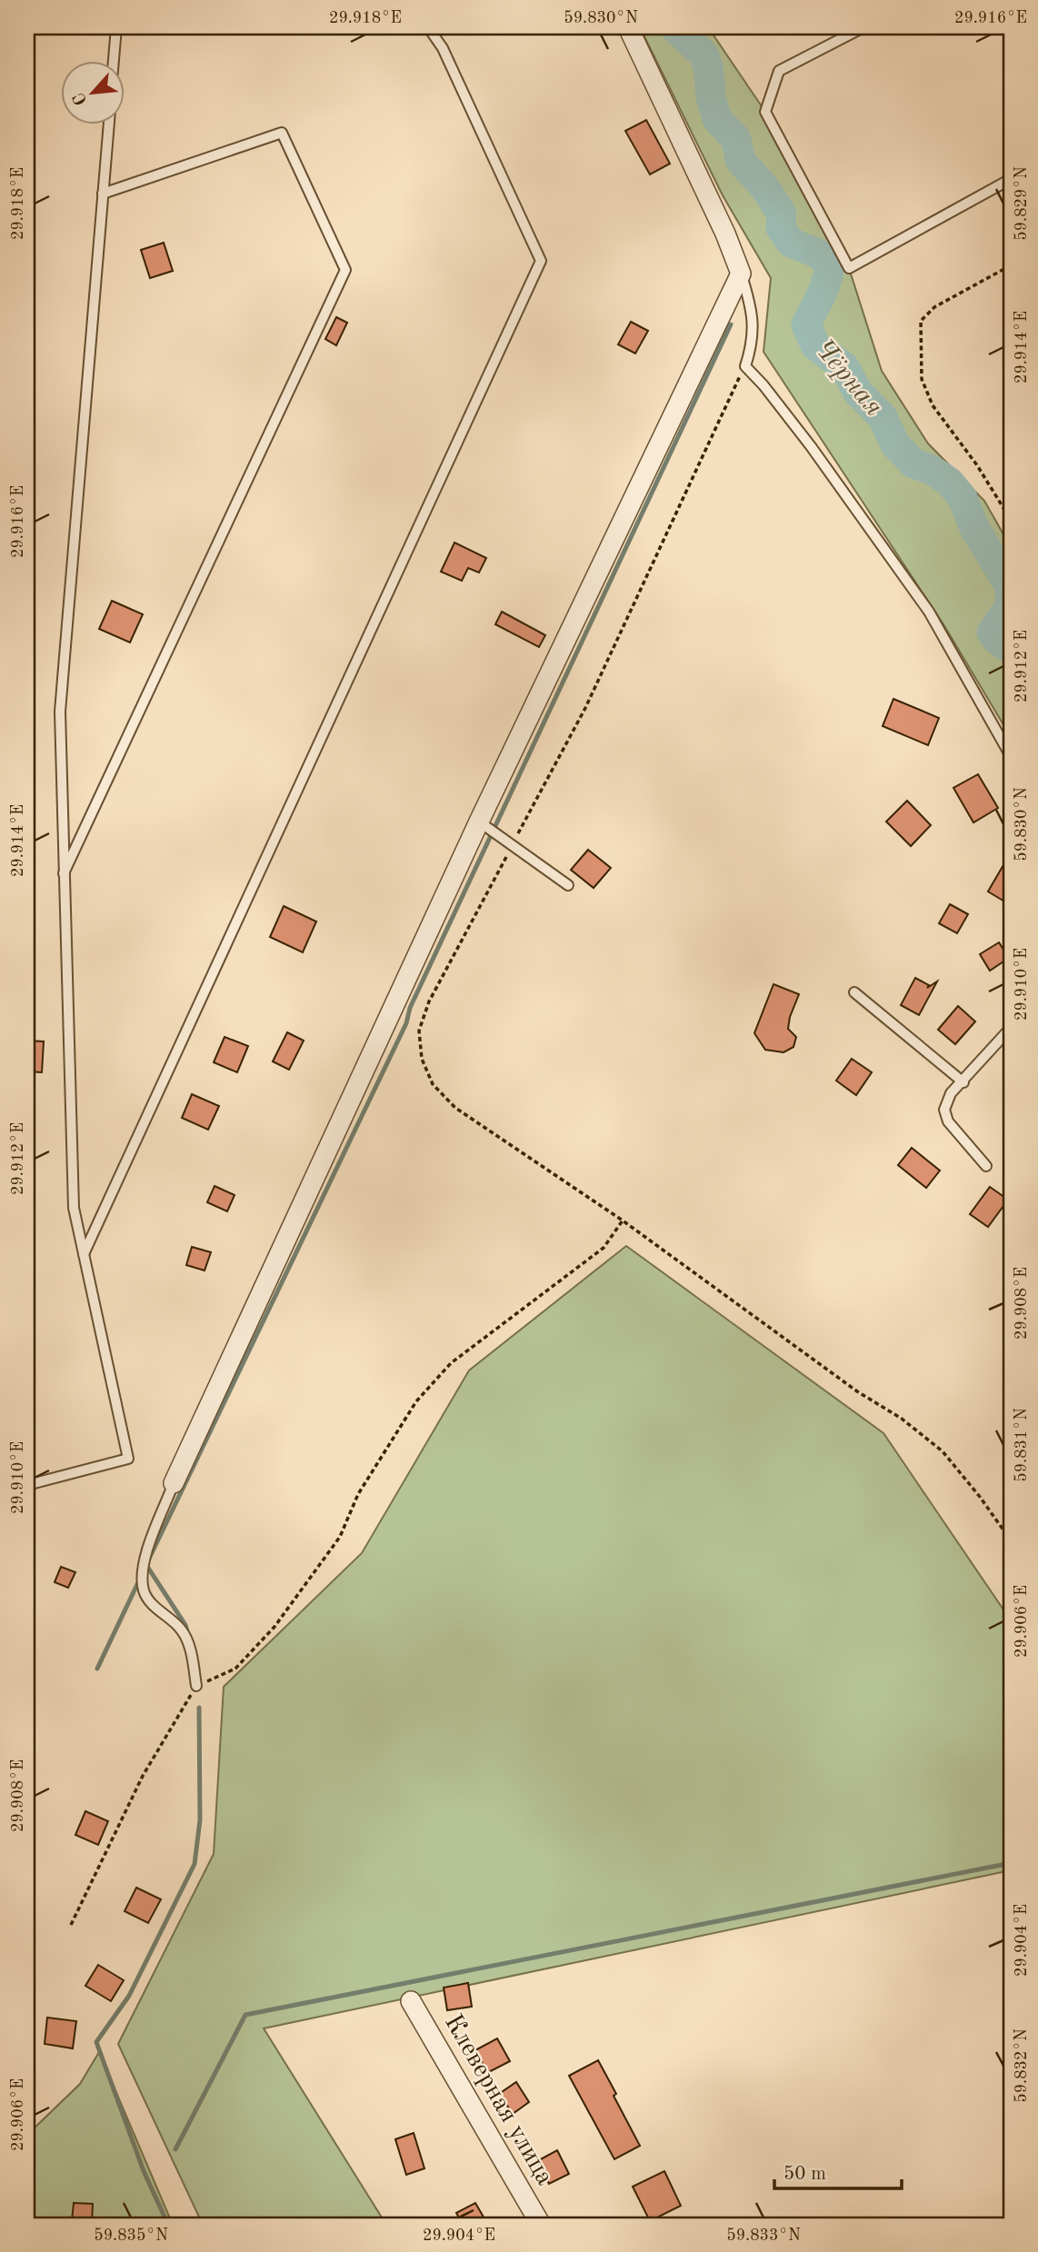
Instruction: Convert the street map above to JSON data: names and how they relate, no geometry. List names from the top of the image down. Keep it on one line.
{"streets":{"street":["Клеверная улица"]},"water":["Чёрная"],"scale_bar":"50 m","north":"bottom left","coordinates":["29.918°E","59.830°N","29.916°E","59.829°N","29.914°E","29.912°E","29.910°E","29.908°E","59.831°N","29.906°E","29.904°E","59.832°N","59.835°N","59.833°N"]}
